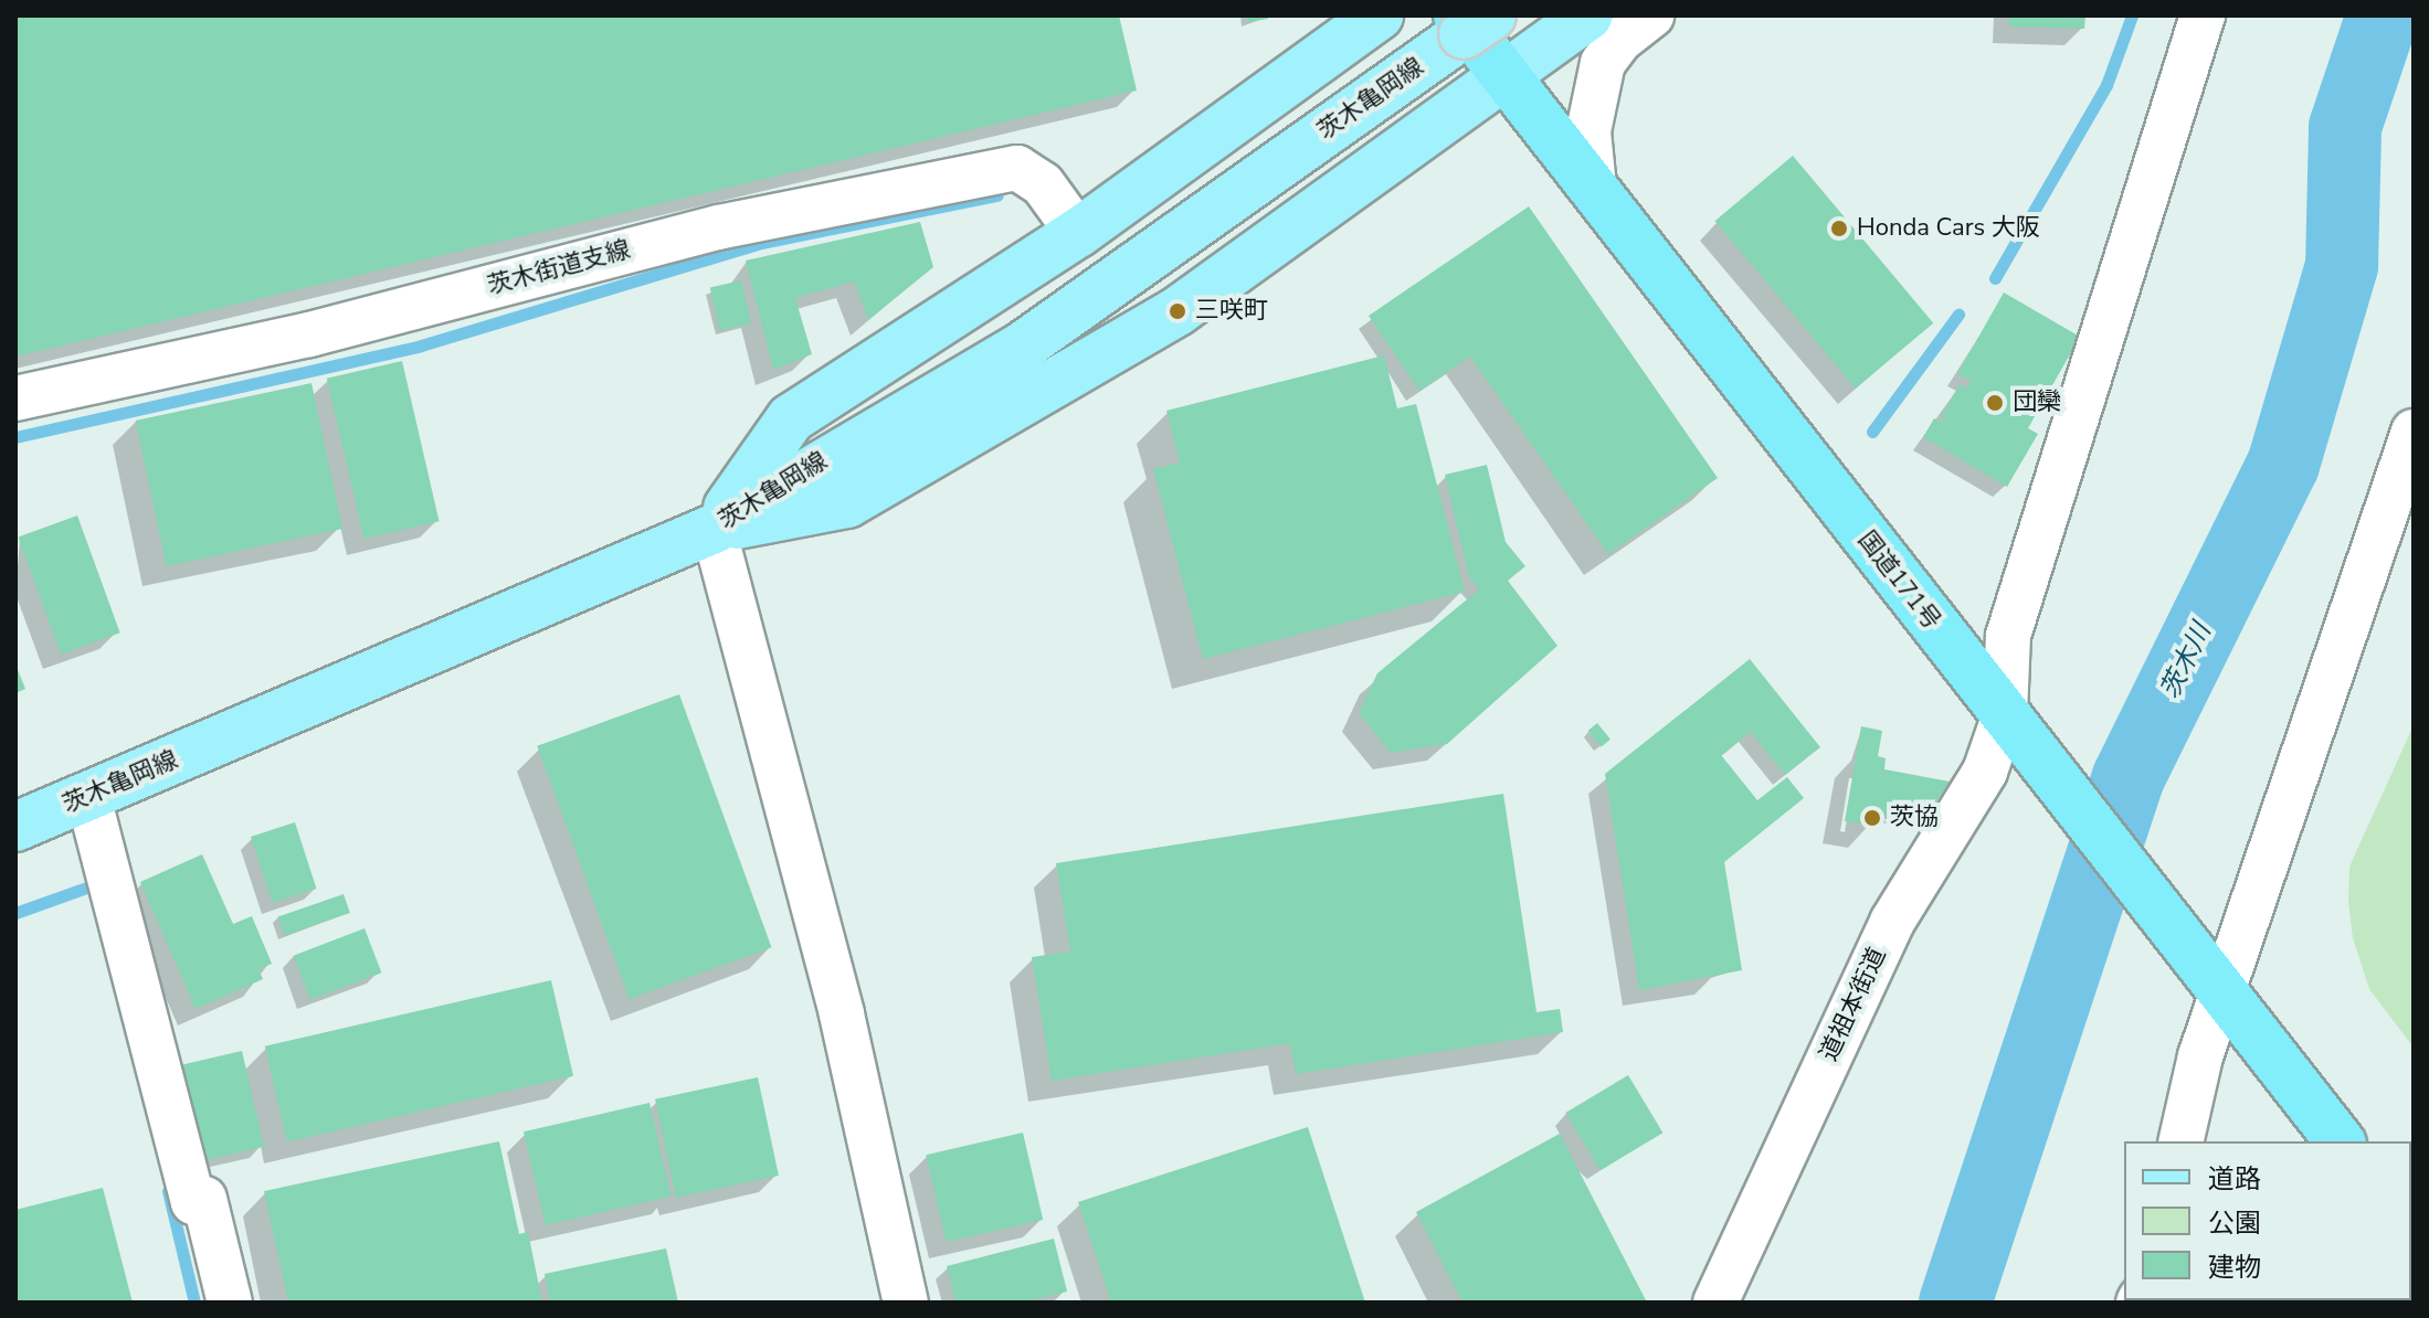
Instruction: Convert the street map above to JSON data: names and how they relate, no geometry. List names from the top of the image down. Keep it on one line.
{"streets":{"highway":["国道171号"],"main road":["茨木亀岡線"],"street":["茨木街道支線","道祖本街道"]},"crossings":[["茨木亀岡線","国道171号"],["国道171号","道祖本街道"]],"water":["茨木川"],"places":["Honda Cars 大阪","三咲町","団欒","茨協"],"legend":["道路","公園","建物"]}
